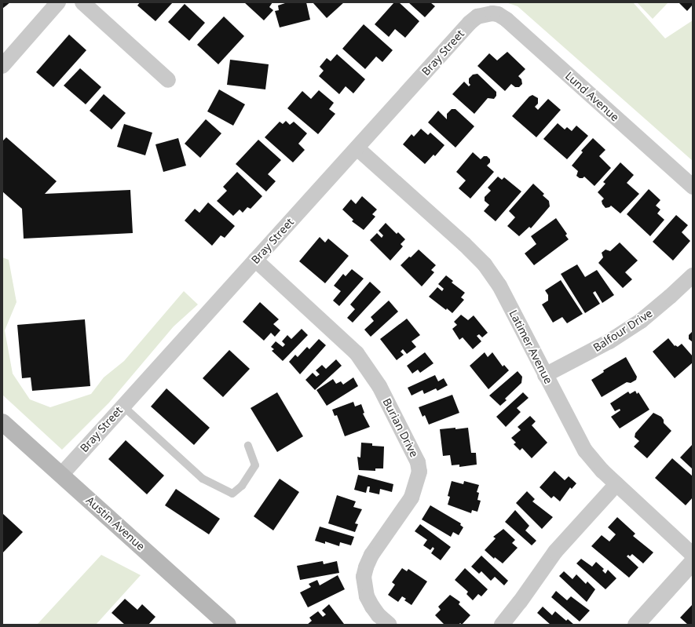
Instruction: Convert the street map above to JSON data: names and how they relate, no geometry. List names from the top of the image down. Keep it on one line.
{"streets":{"main road":["Austin Avenue"],"street":["Bray Street","Lund Avenue","Balfour Drive","Latimer Avenue","Burian Drive"]},"crossings":[["Bray Street","Lund Avenue"],["Bray Street","Latimer Avenue"],["Bray Street","Burian Drive"],["Bray Street","Austin Avenue"],["Balfour Drive","Latimer Avenue"]]}
